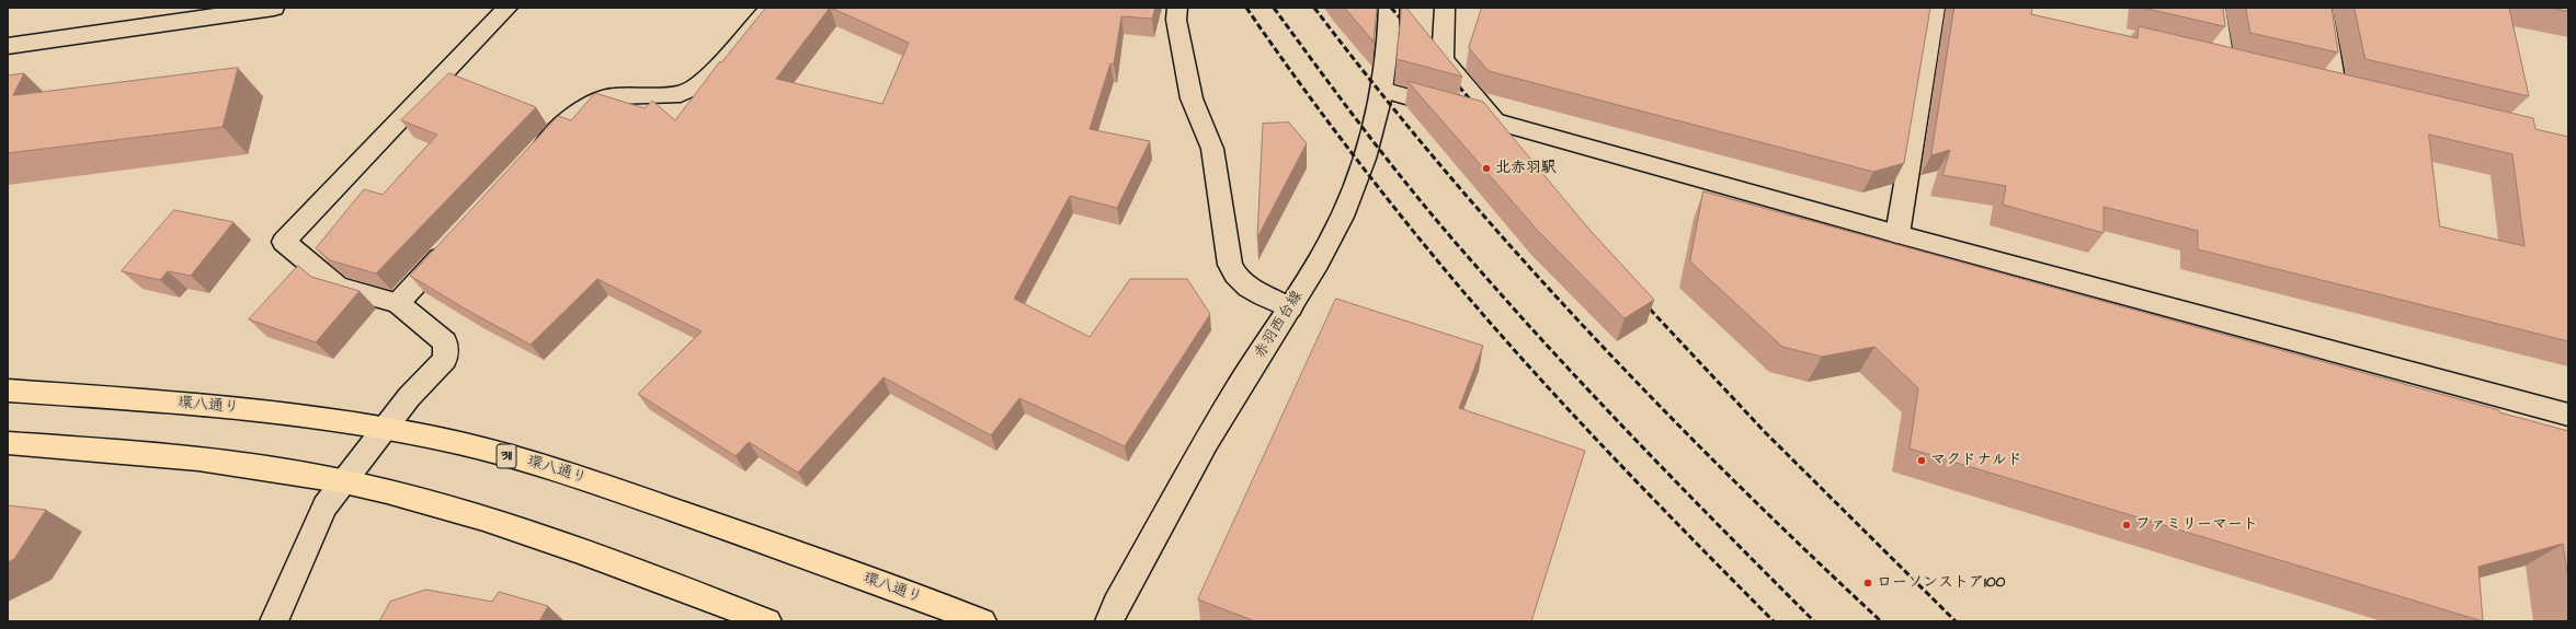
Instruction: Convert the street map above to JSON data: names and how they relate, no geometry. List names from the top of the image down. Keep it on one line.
{"streets":{"main road":["環八通り","311"],"street":["赤羽西台線"]},"places":["北赤羽駅","マクドナルド","ファミリーマート","ローソンストア100"]}
